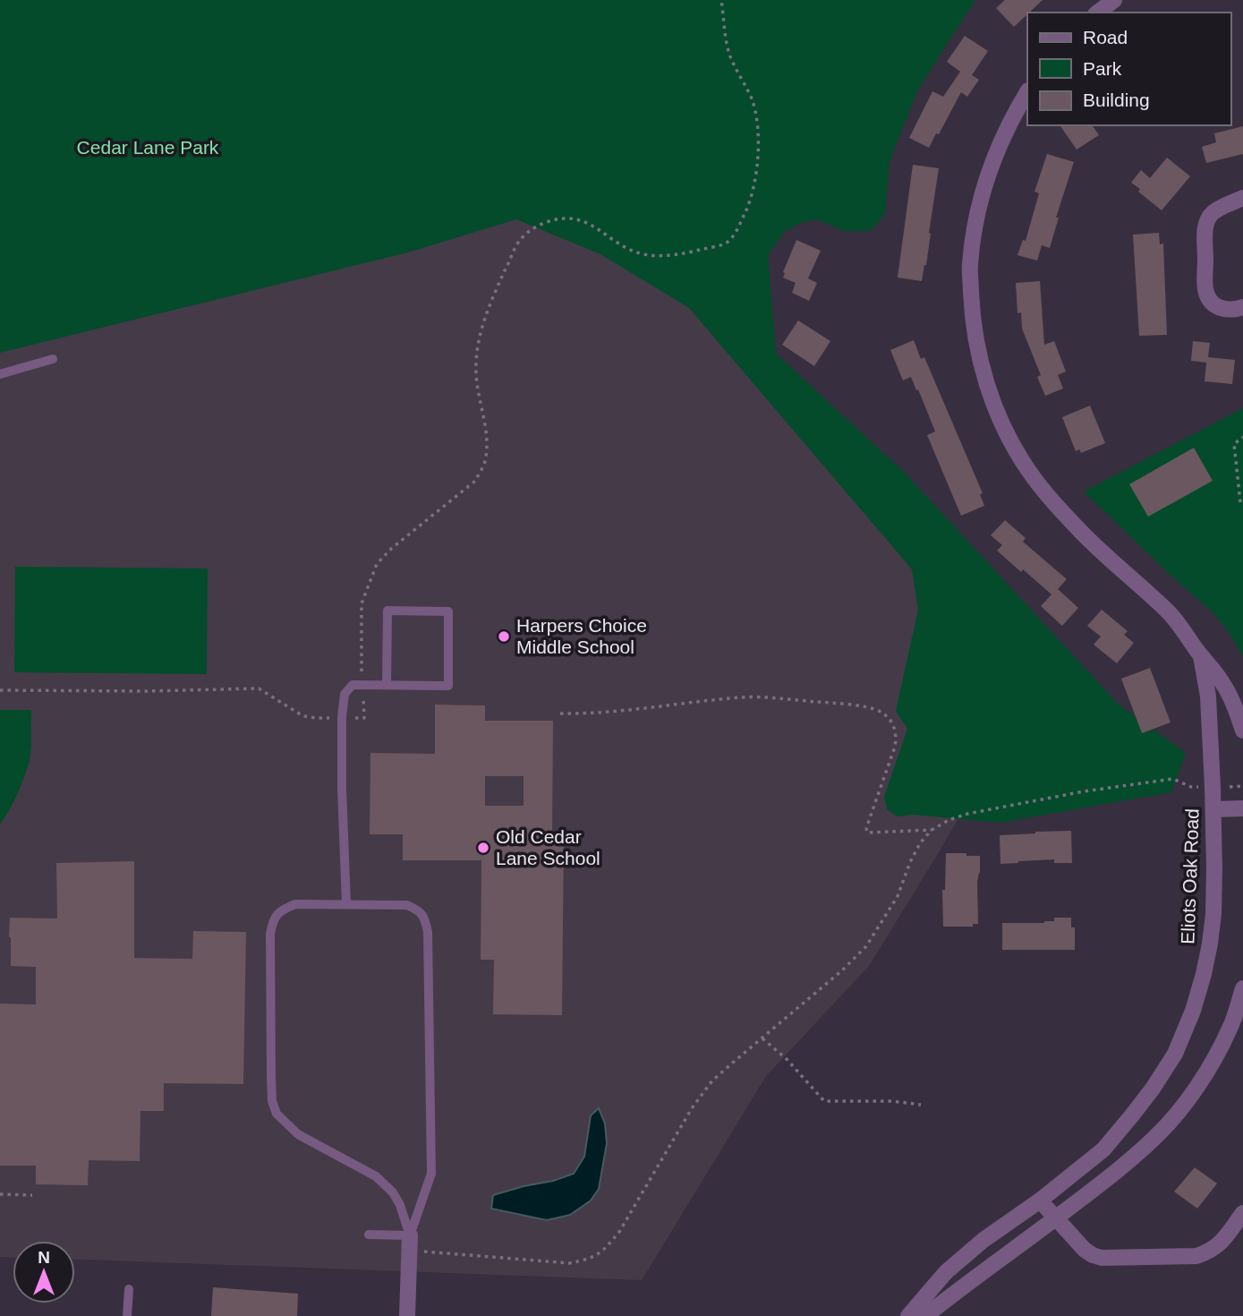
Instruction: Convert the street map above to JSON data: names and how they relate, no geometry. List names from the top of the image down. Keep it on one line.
{"streets":{"street":["Eliots Oak Road"]},"parks":["Cedar Lane Park"],"places":["Harpers Choice Middle School","Old Cedar Lane School"],"legend":["Road","Park","Building"],"north":"top"}
